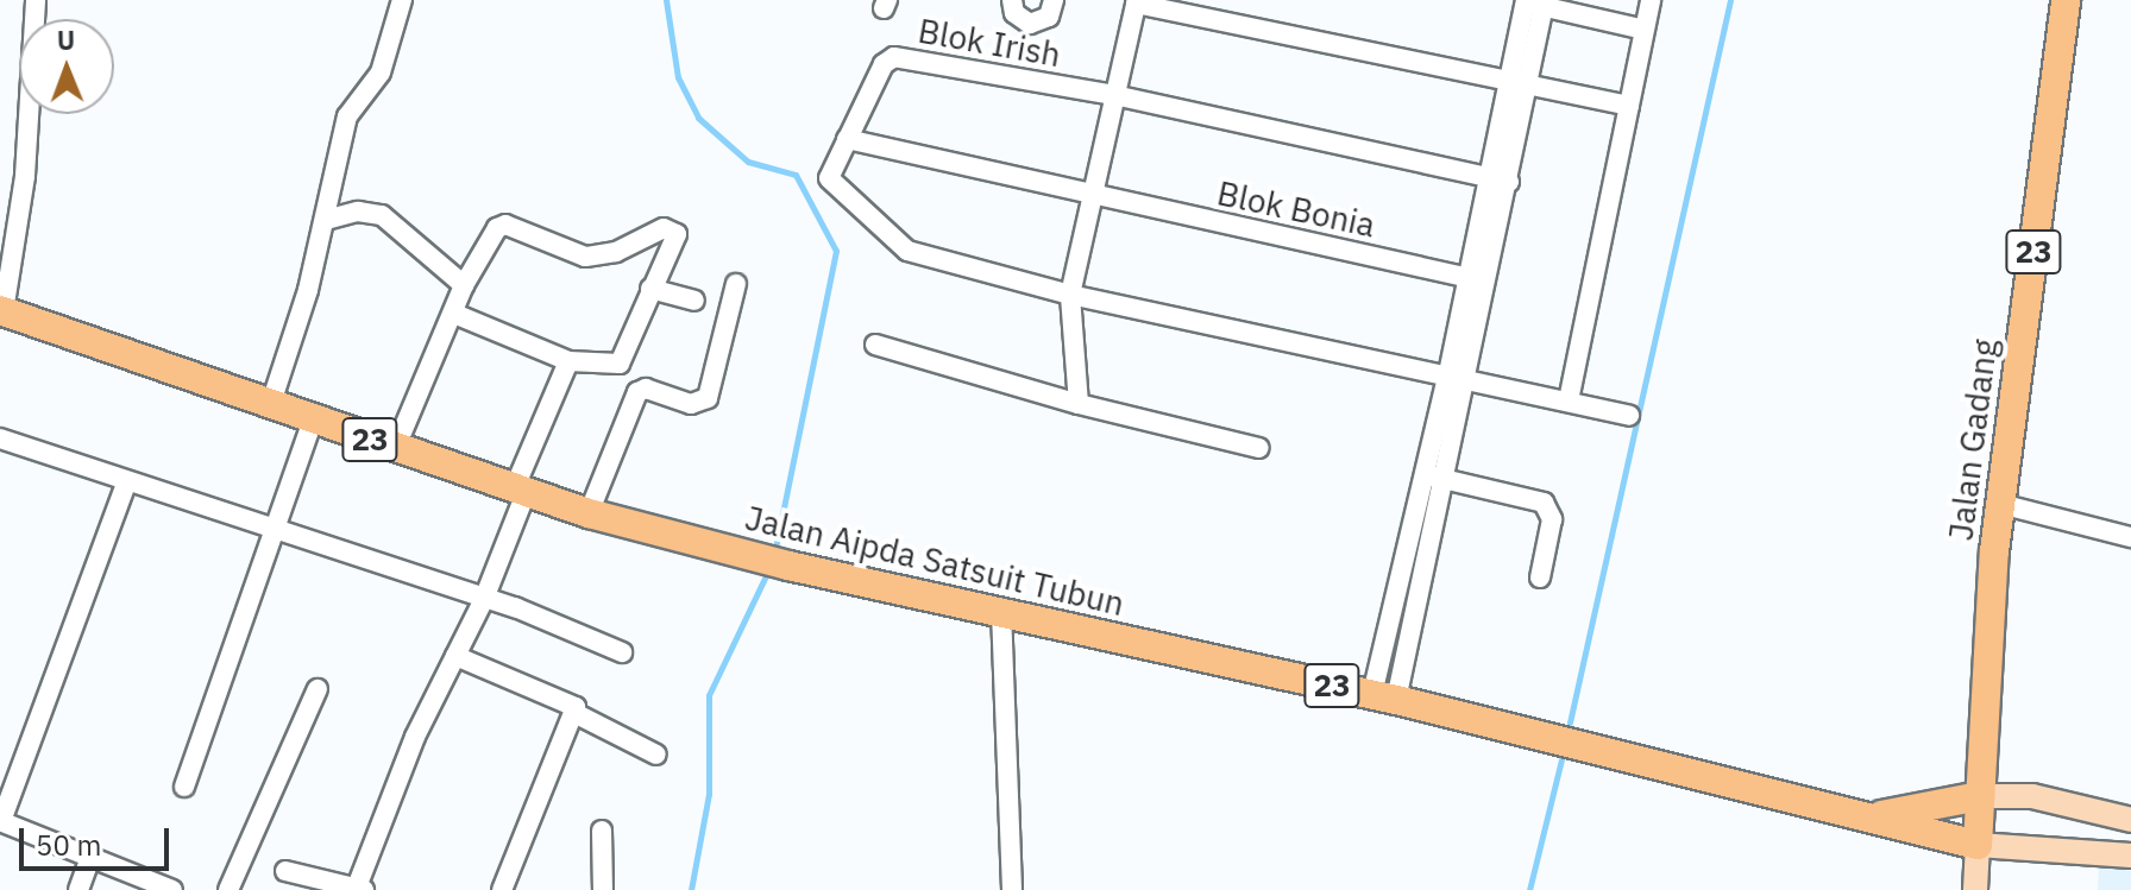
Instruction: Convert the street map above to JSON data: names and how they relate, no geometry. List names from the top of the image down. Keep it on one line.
{"streets":{"highway":["23","Jalan Gadang","Jalan Aipda Satsuit Tubun"],"street":["Blok Irish","Blok Bonia"]},"crossings":[["Blok Irish","Blok Bonia"],["Jalan Gadang","Jalan Aipda Satsuit Tubun"]],"scale_bar":"50 m","north":"top"}
